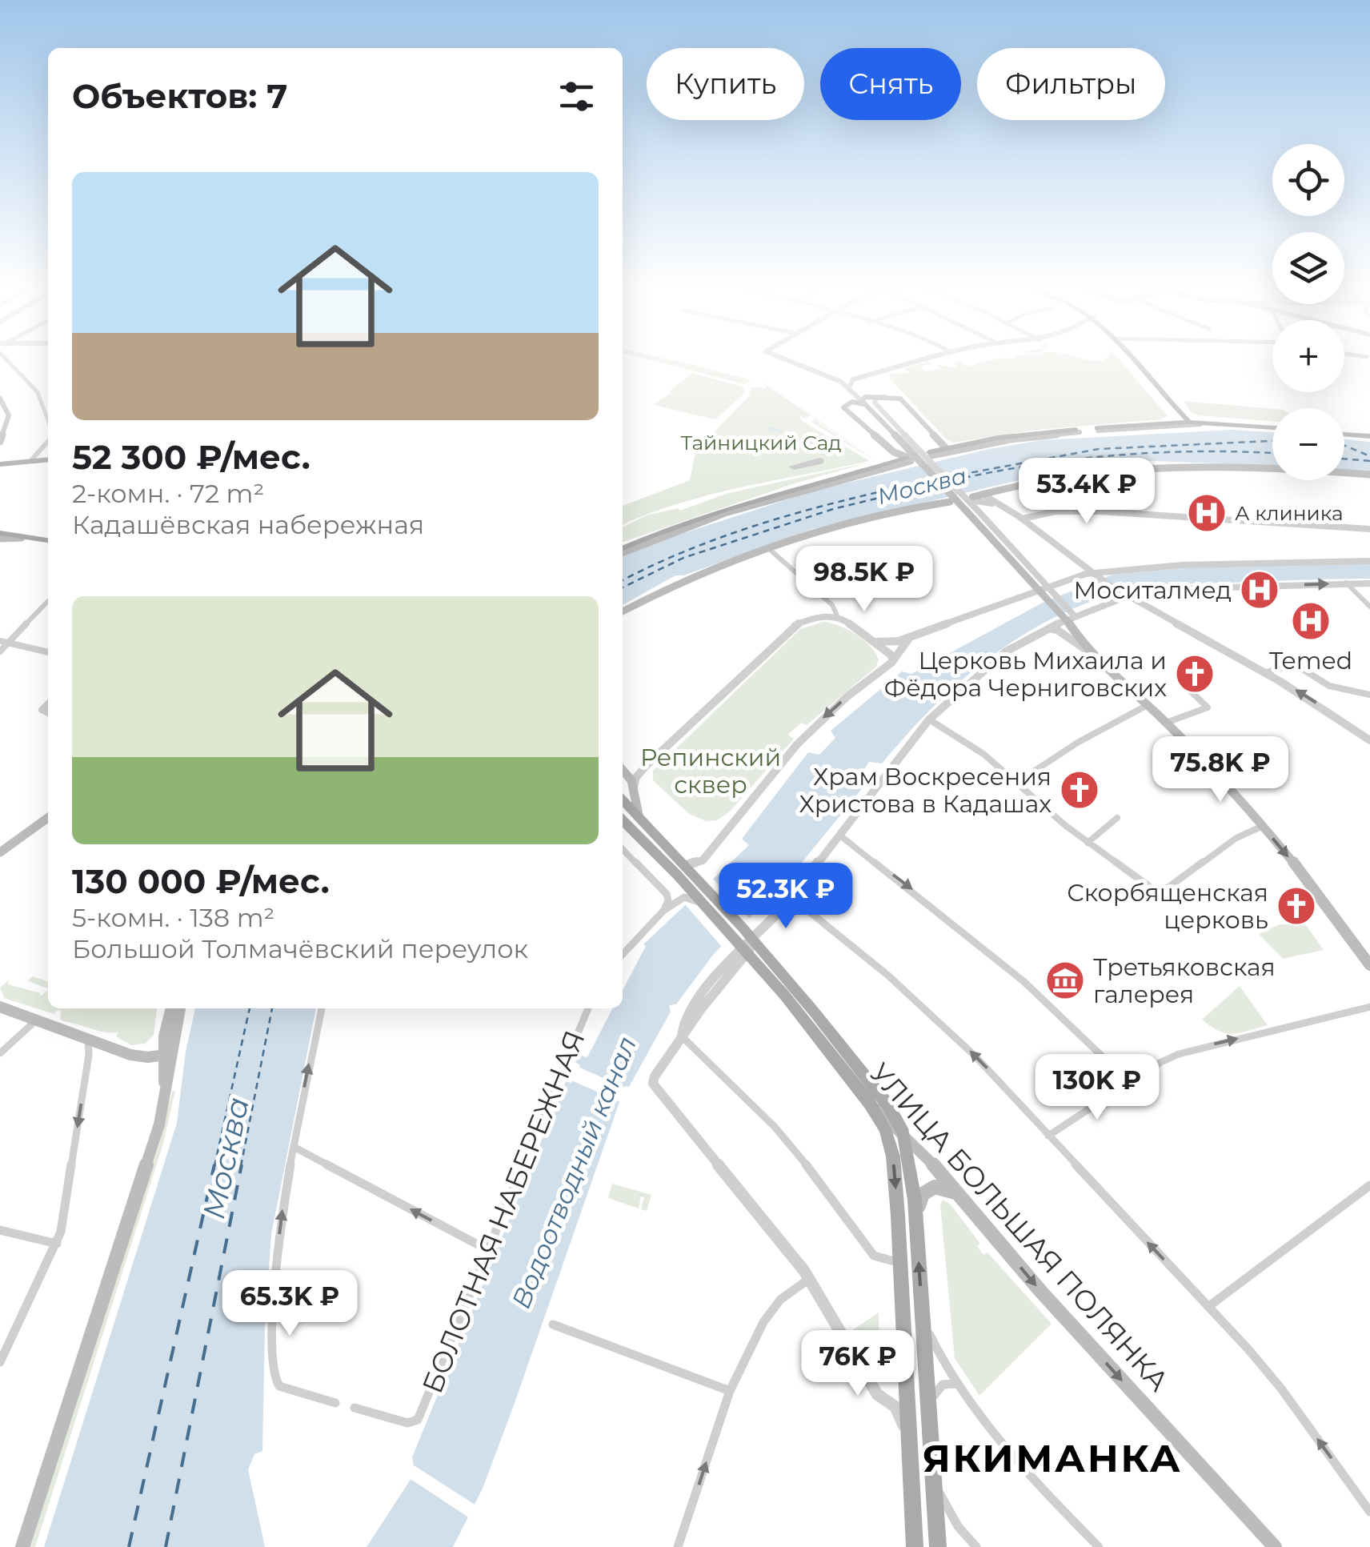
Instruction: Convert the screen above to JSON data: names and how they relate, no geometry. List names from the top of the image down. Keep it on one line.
{"streets":{"main road":["УЛИЦА БОЛЬШАЯ ПОЛЯНКА"],"street":["БОЛОТНАЯ НАБЕРЕЖНАЯ"]},"districts":["ЯКИМАНКА"],"water":["Москва","Водоотводный канал"],"parks":["Тайницкий Сад","Репинский сквер"],"places":{"hospital":["А клиника","Моситалмед","Temed"],"church":["Церковь Михаила и Фёдора Черниговских","Храм Воскресения Христова в Кадашах","Скорбященская церковь"],"museum":["Третьяковская галерея"]},"page":{"chip":["Купить","Снять","Фильтры"],"heading":"Объектов: 7","map_buttons":["+","−"],"list":[{"name":"52 300 ₽/мес.","note":"2-комн. · 72 m² · Кадашёвская набережная"},{"name":"130 000 ₽/мес.","note":"5-комн. · 138 m² · Большой Толмачёвский переулок"}],"price":["53.4K ₽","98.5K ₽","75.8K ₽","52.3K ₽","130K ₽","65.3K ₽","76K ₽"]}}
